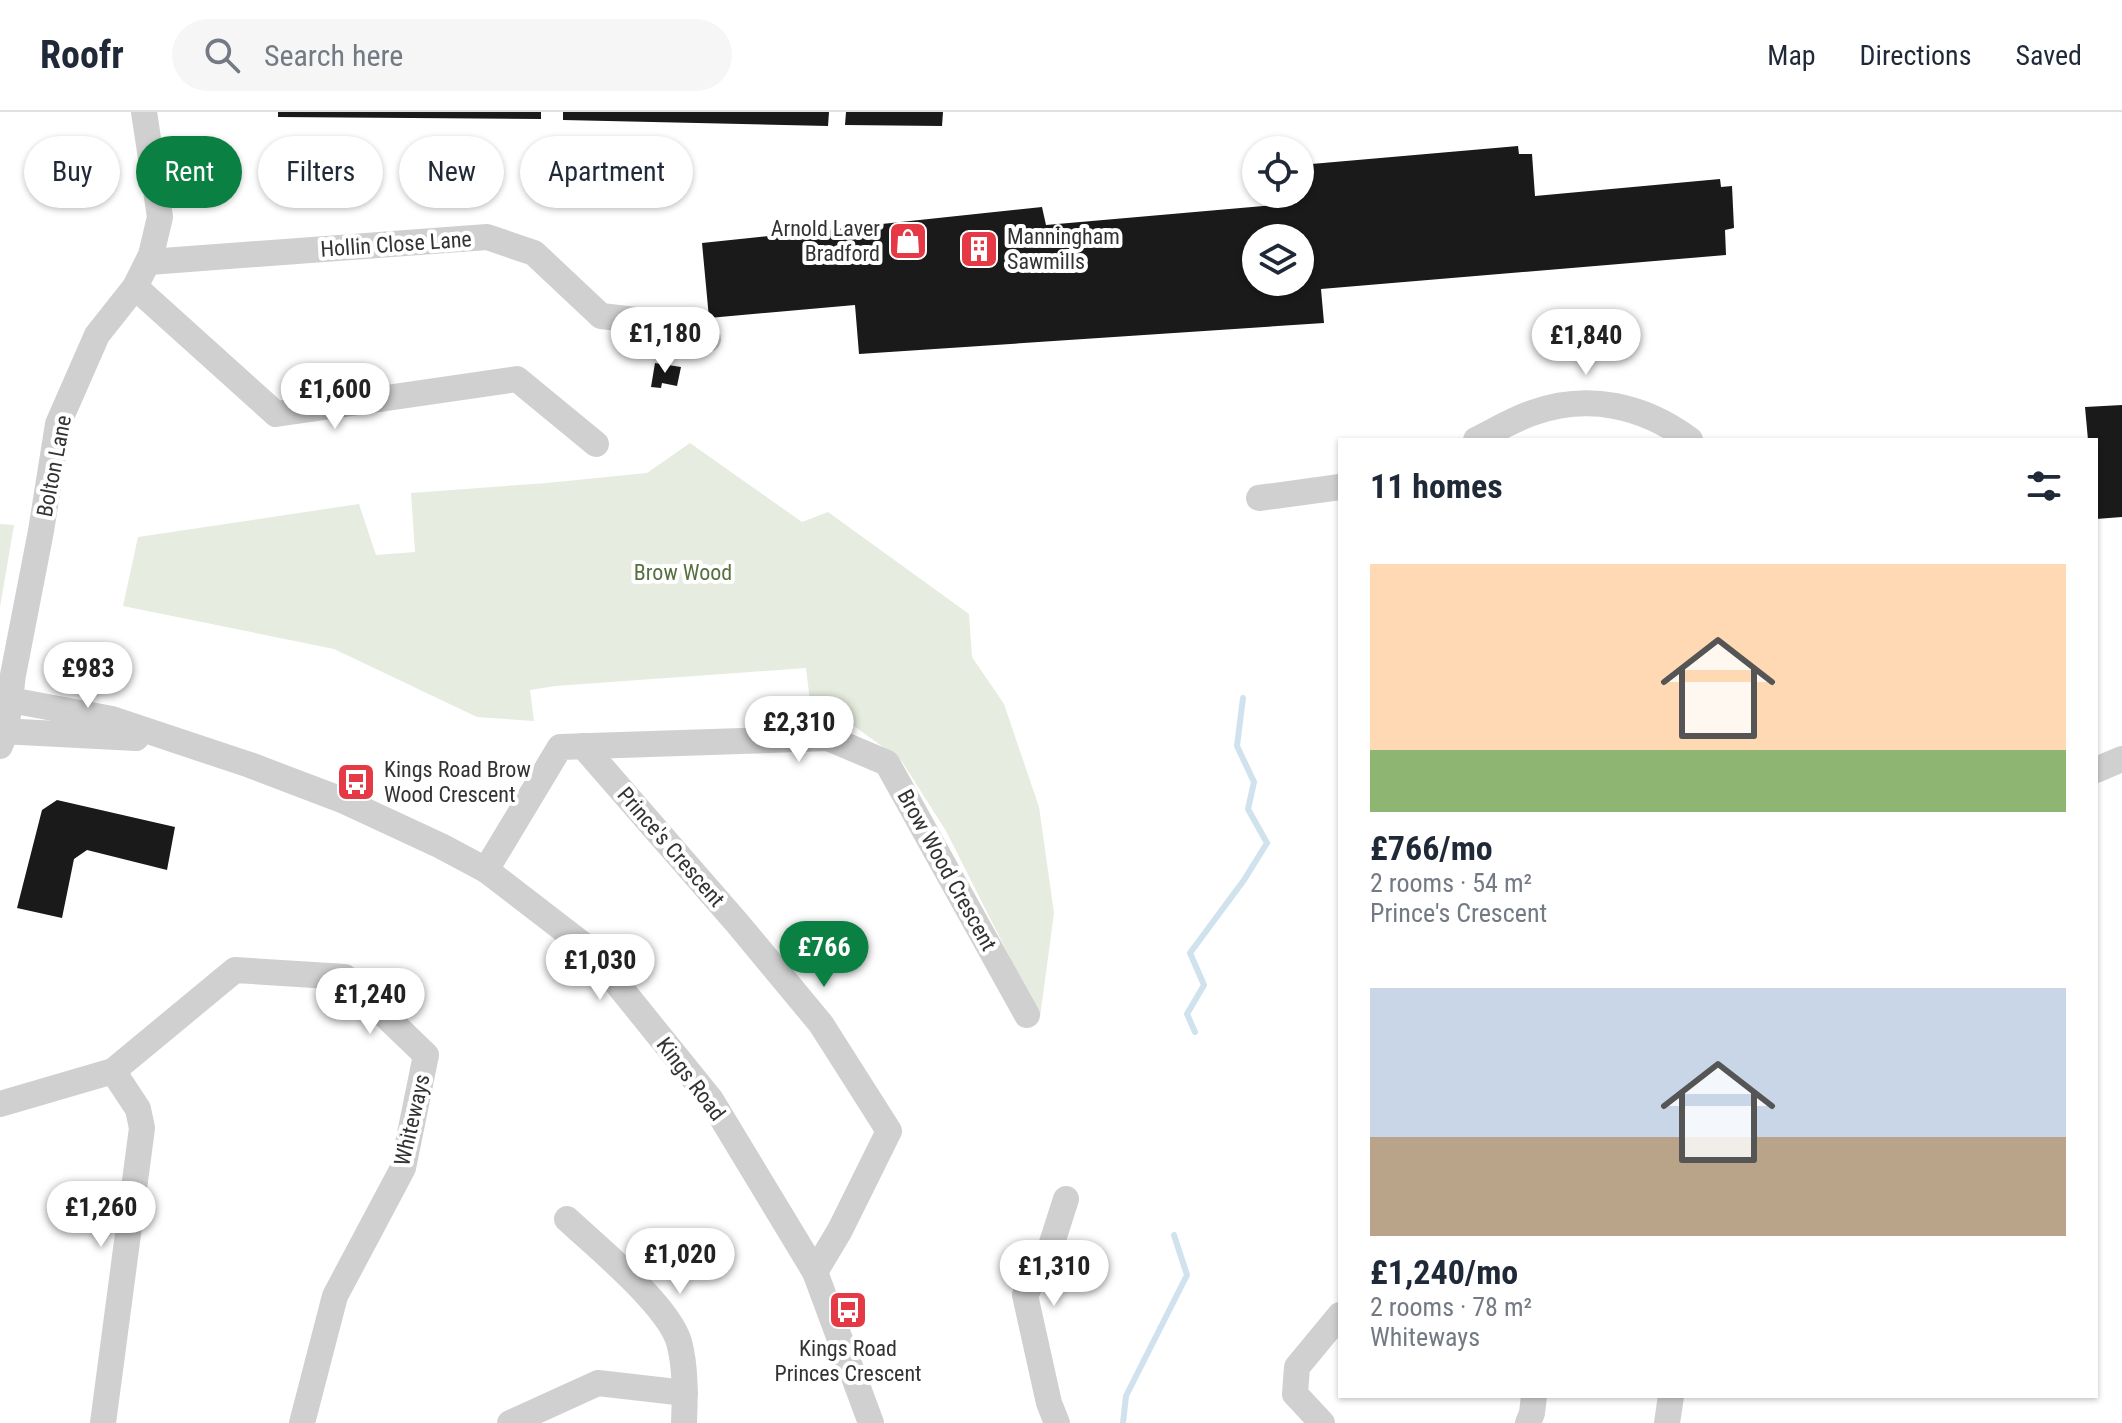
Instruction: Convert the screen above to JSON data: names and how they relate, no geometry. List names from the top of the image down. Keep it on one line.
{"streets":{"street":["Hollin Close Lane","Bolton Lane","Prince's Crescent","Brow Wood Crescent","Kings Road","Whiteways"]},"crossings":[["Hollin Close Lane","Bolton Lane"],["Bolton Lane","Kings Road"],["Prince's Crescent","Brow Wood Crescent"],["Prince's Crescent","Kings Road"],["Brow Wood Crescent","Kings Road"]],"parks":["Brow Wood"],"places":{"shop":["Arnold Laver Bradford"],"building":["Manningham Sawmills"],"bus stop":["Kings Road Brow Wood Crescent","Kings Road Princes Crescent"]},"page":{"header":"Roofr","search":"Search here","nav":["Map","Directions","Saved"],"chip":["Buy","Rent","Filters","New","Apartment"],"price":["£1,180","£1,840","£1,600","£983","£2,310","£766","£1,030","£1,240","£1,260","£1,020","£1,310"],"heading":"11 homes","list":[{"name":"£766/mo","note":"2 rooms · 54 m² · Prince's Crescent"},{"name":"£1,240/mo","note":"2 rooms · 78 m² · Whiteways"}]}}
